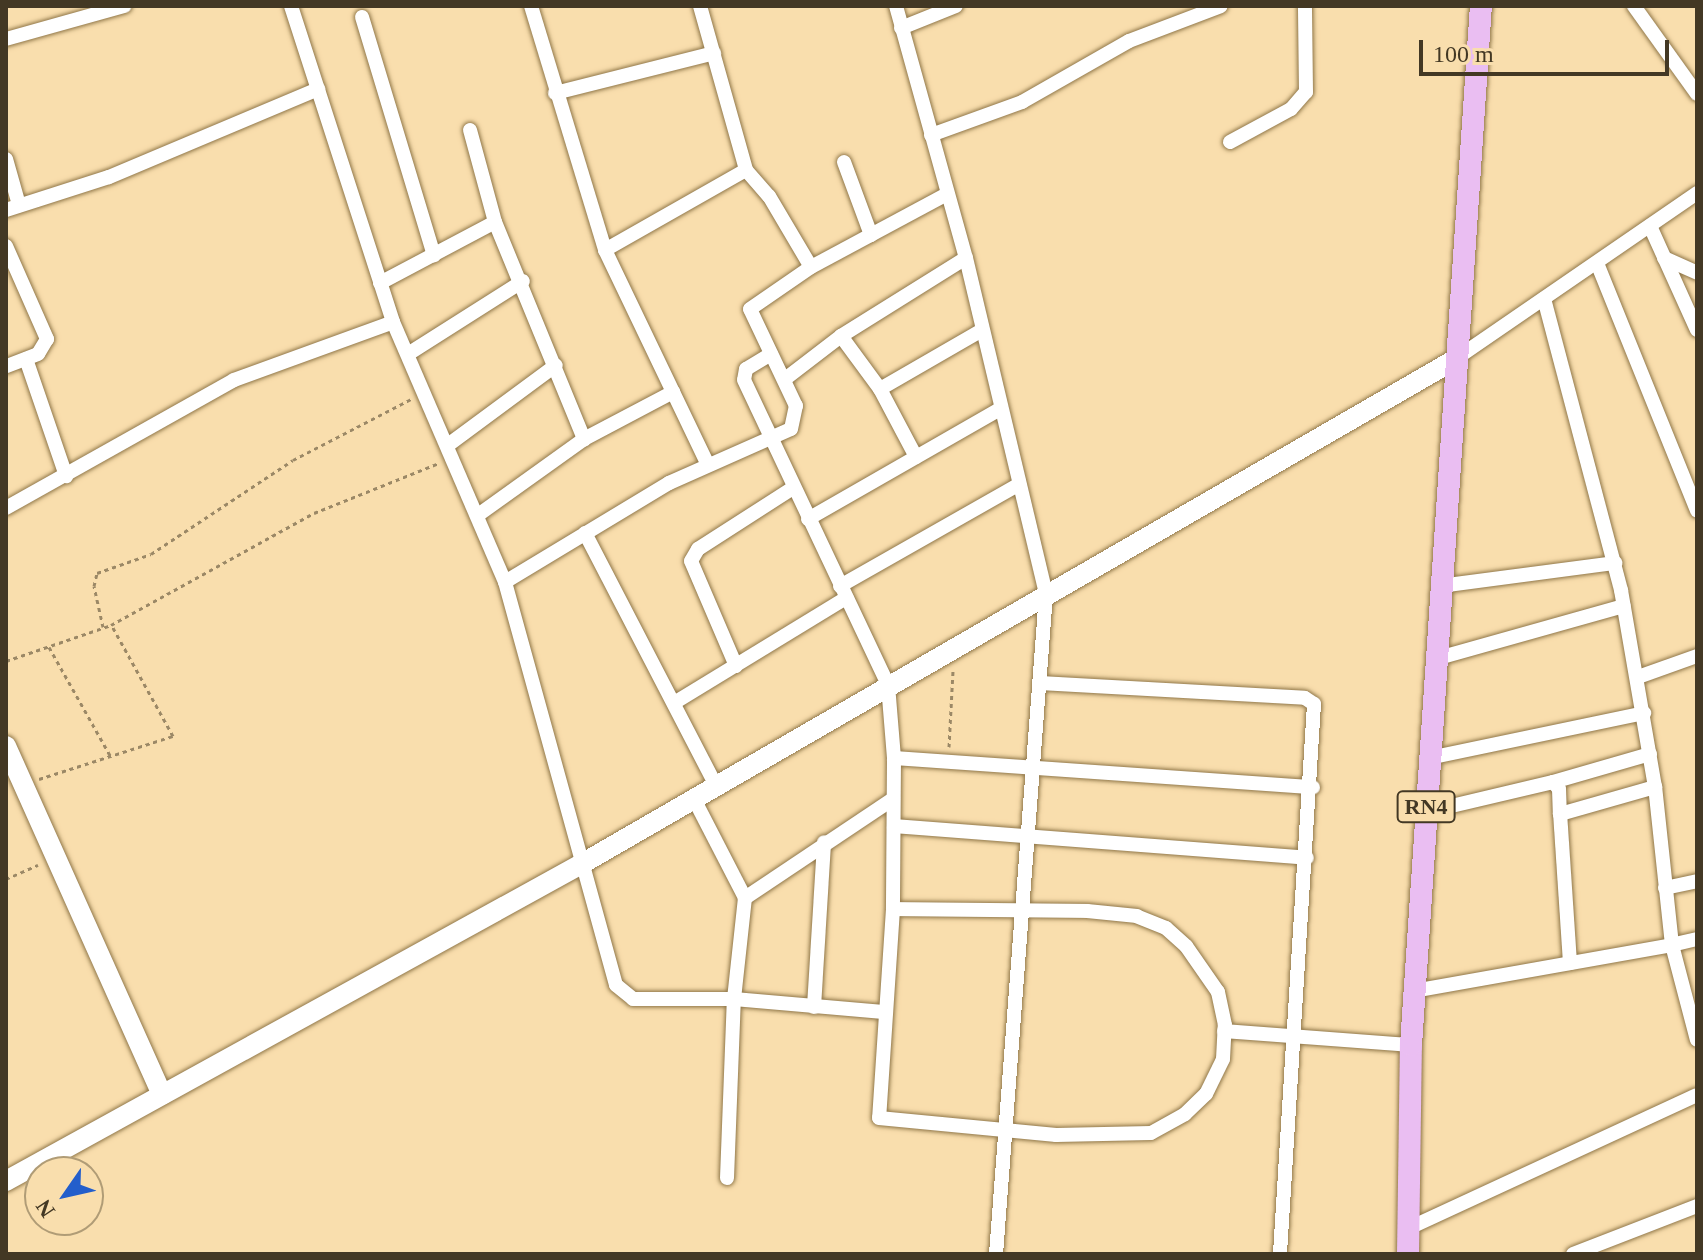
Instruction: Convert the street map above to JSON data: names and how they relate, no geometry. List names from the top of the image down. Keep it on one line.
{"streets":{"main road":["RN4"]},"scale_bar":"100 m","north":"bottom left"}
